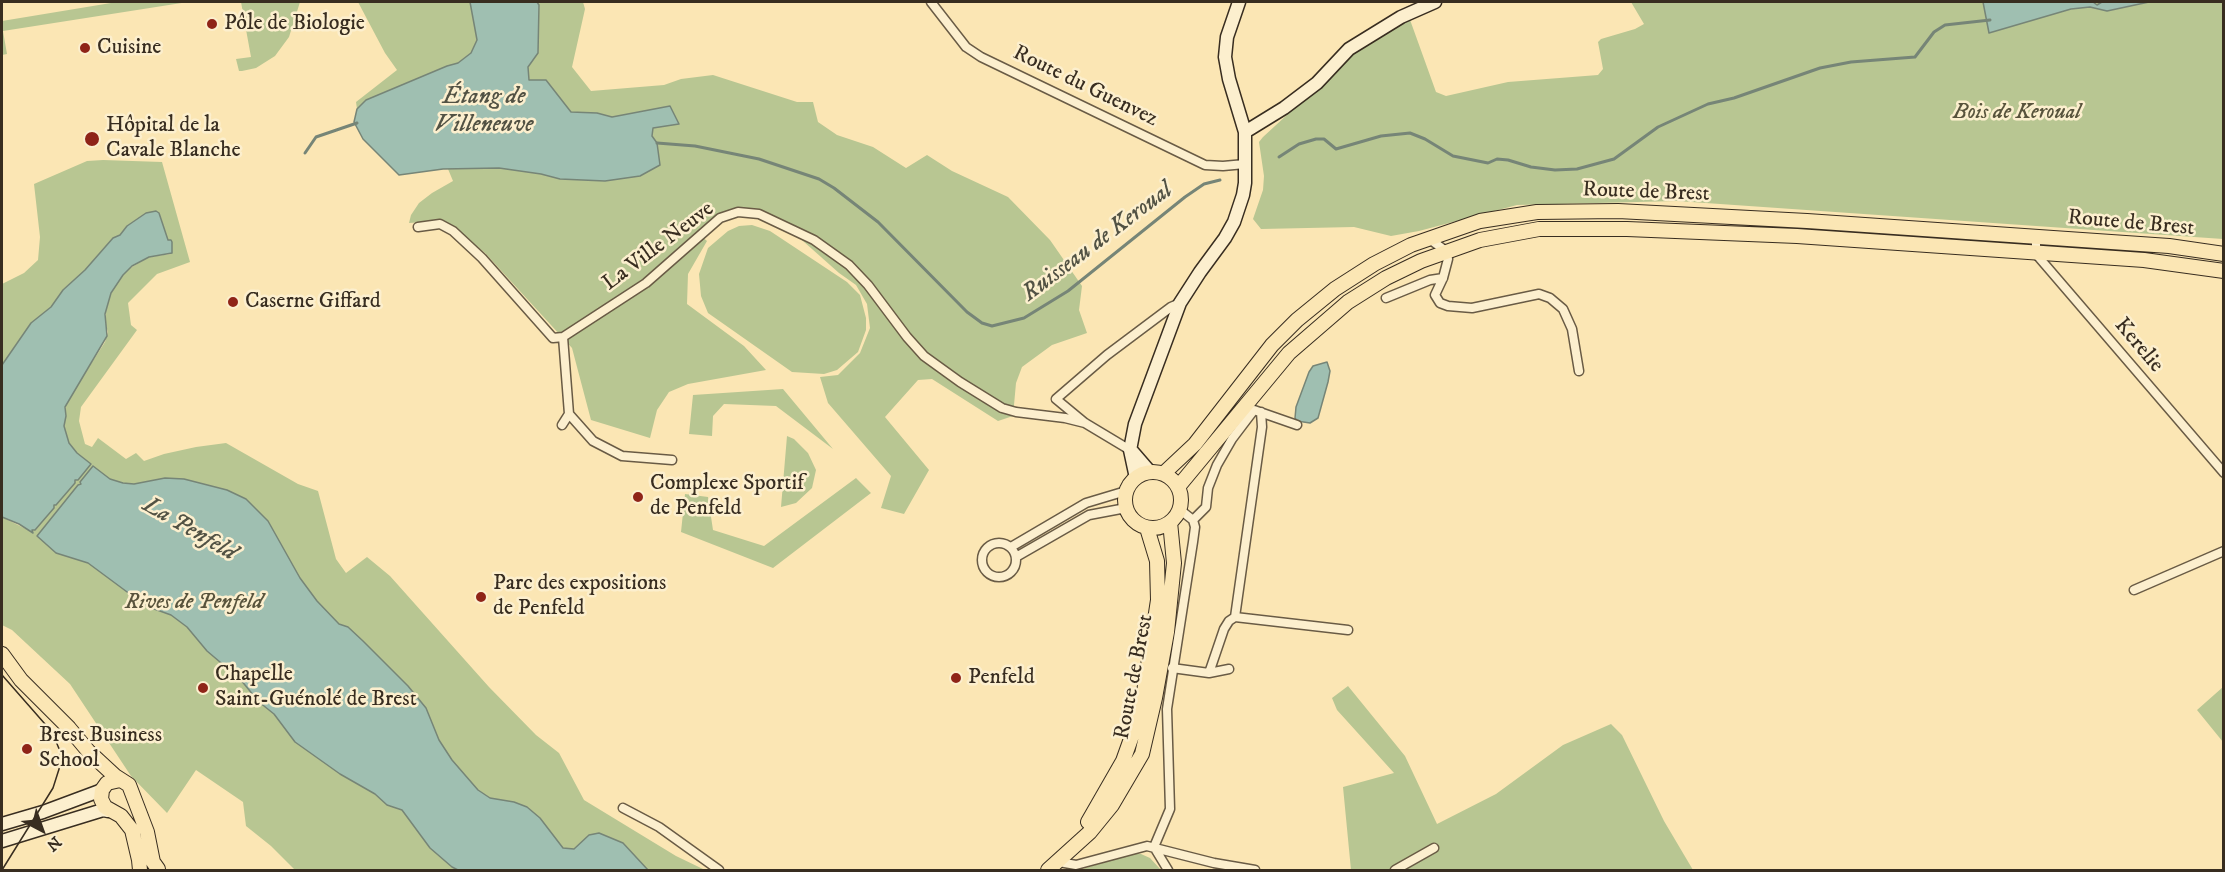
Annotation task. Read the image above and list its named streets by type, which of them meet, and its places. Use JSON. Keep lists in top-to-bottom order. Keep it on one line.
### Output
{"streets":{"main road":["Route de Brest"],"street":["Route du Guenvez","La Ville Neuve","Kerelie"]},"crossings":[["Route de Brest","Kerelie"]],"water":["Étang de Villeneuve","Ruisseau de Keroual","La Penfeld"],"parks":["Bois de Keroual","Rives de Penfeld"],"places":["Pôle de Biologie","Cuisine","Hôpital de la Cavale Blanche","Caserne Giffard","Complexe Sportif de Penfeld","Parc des expositions de Penfeld","Penfeld","Chapelle Saint-Guénolé de Brest","Brest Business School"],"north":"bottom right"}
